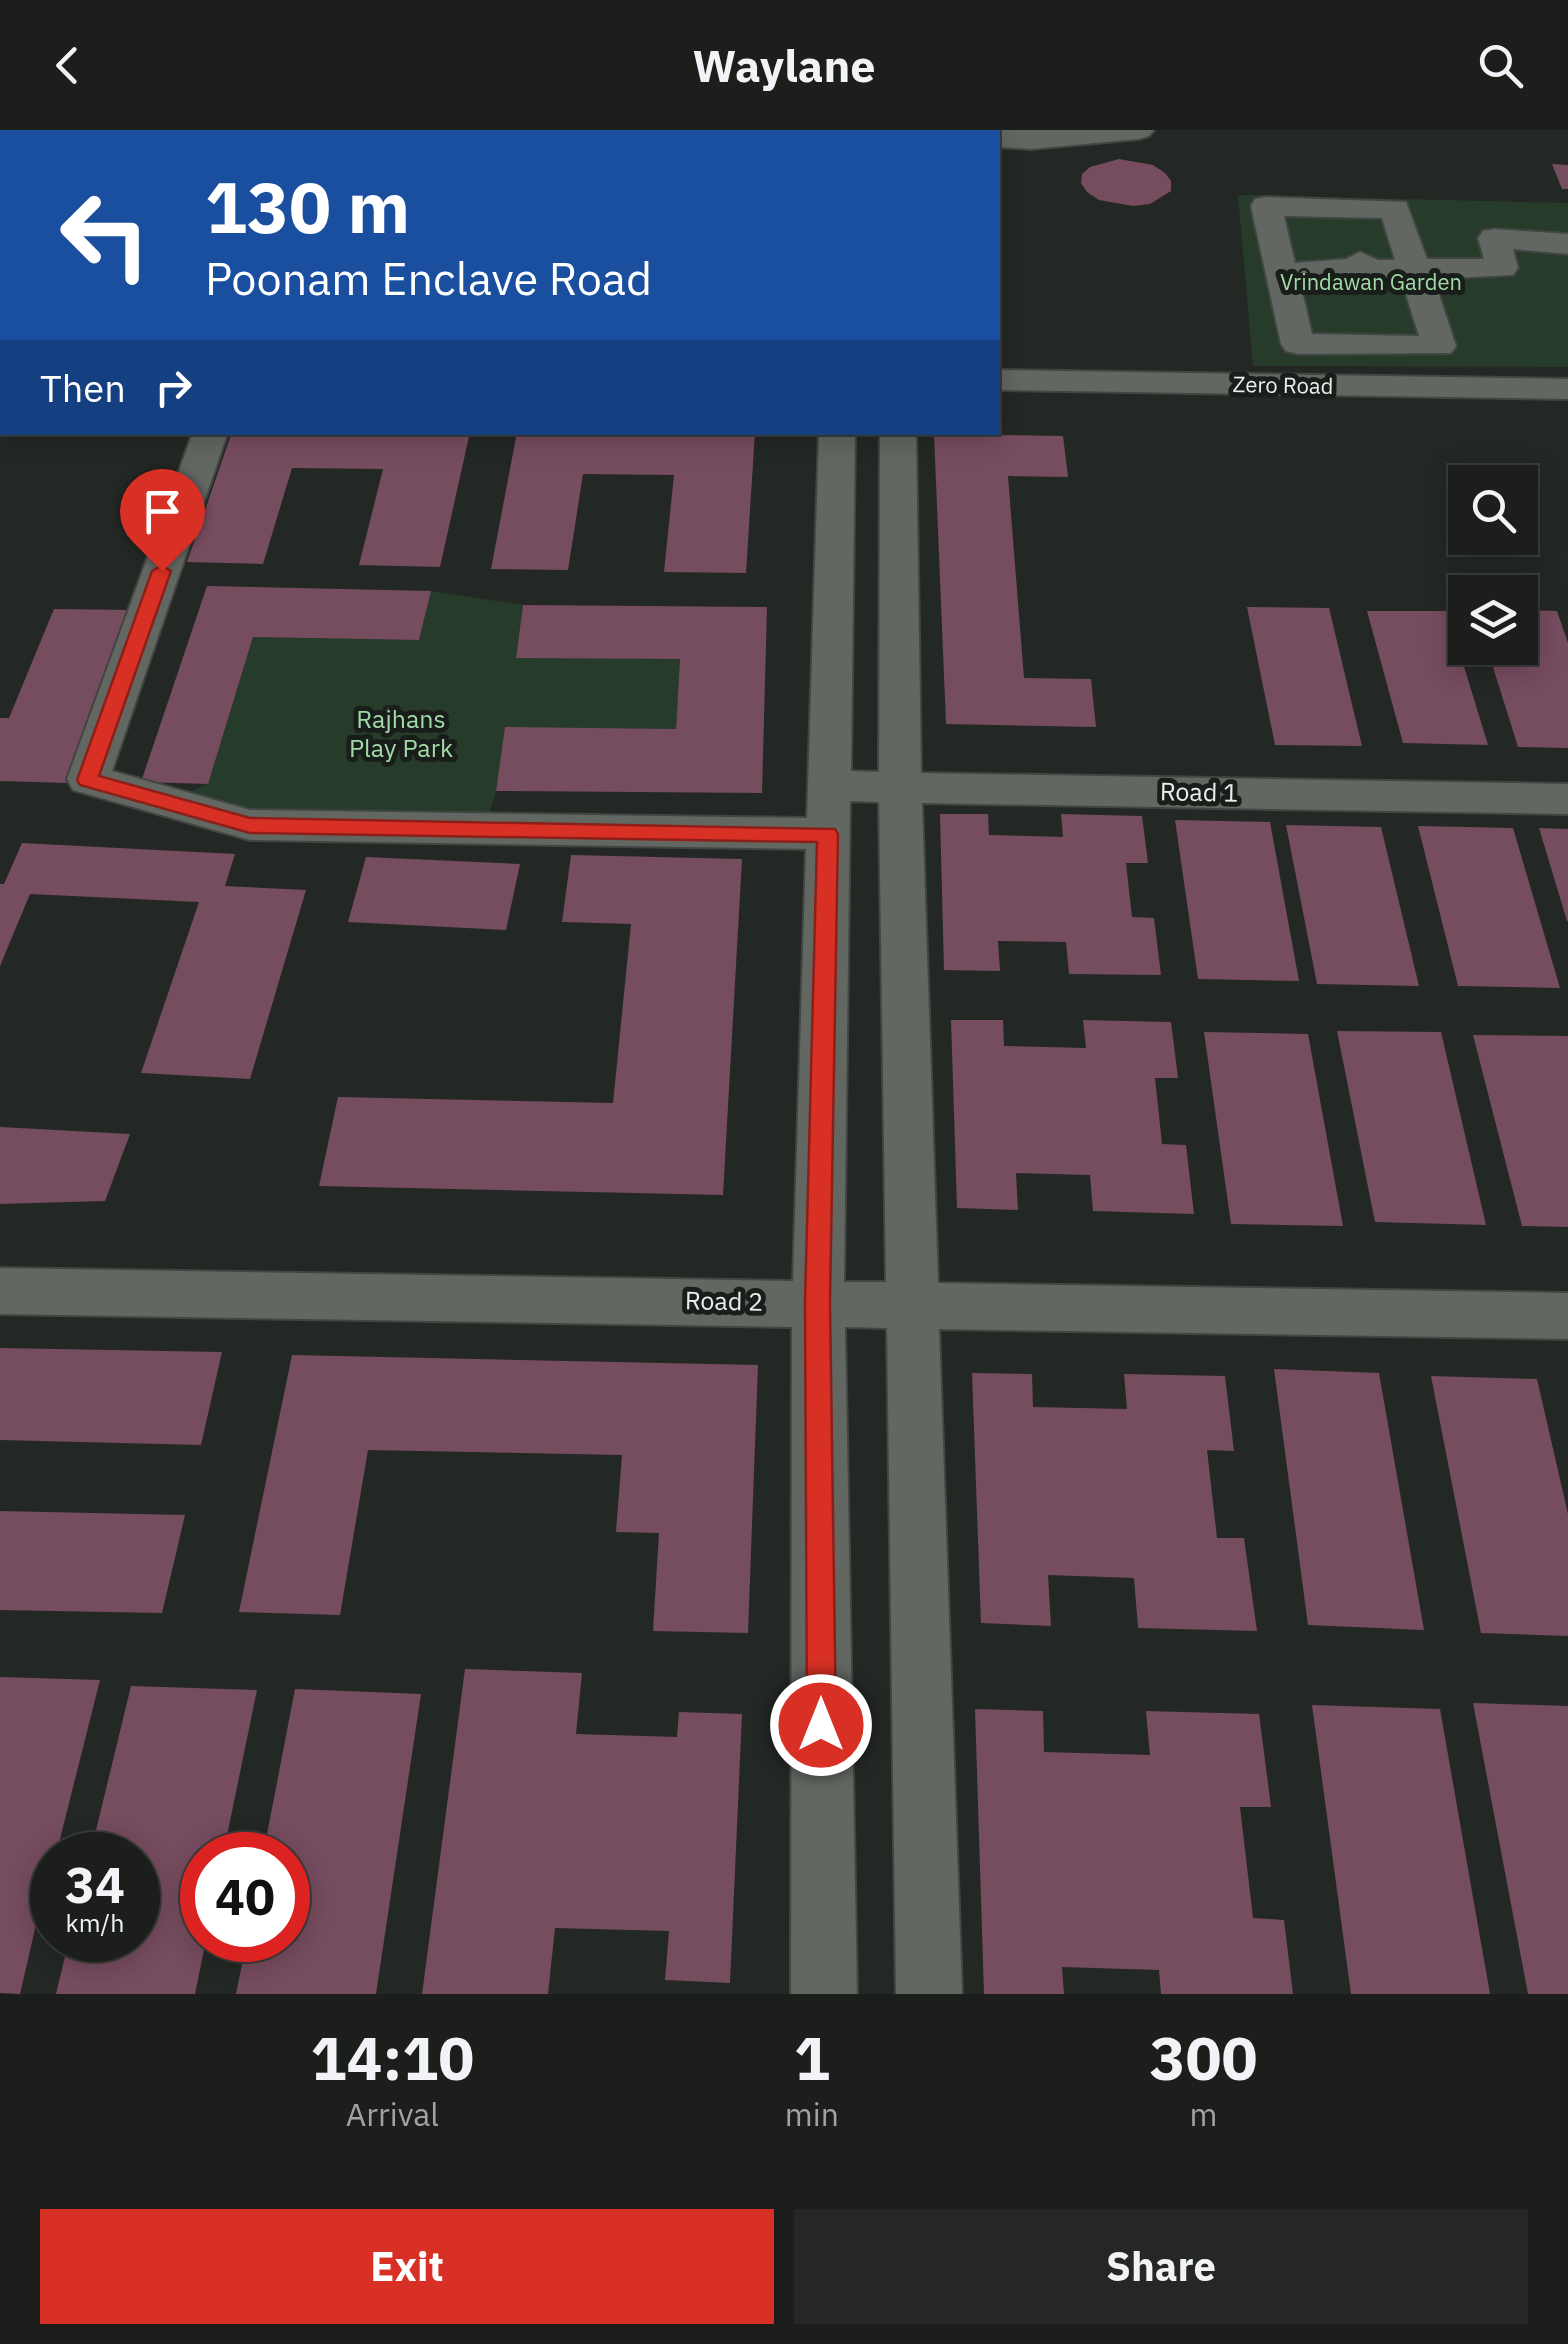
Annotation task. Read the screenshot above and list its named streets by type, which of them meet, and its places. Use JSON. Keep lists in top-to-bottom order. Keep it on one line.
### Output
{"streets":{"street":["Zero Road","Road 1","Road 2"]},"parks":["Vrindawan Garden","Rajhans Play Park"],"page":{"header":"Waylane","turn":["130 m","Poonam Enclave Road"],"then":"Then","speed":"34 km/h","limit":"40","eta":["14:10","Arrival","1","min","300","m"],"buttons":["Exit","Share"]}}
